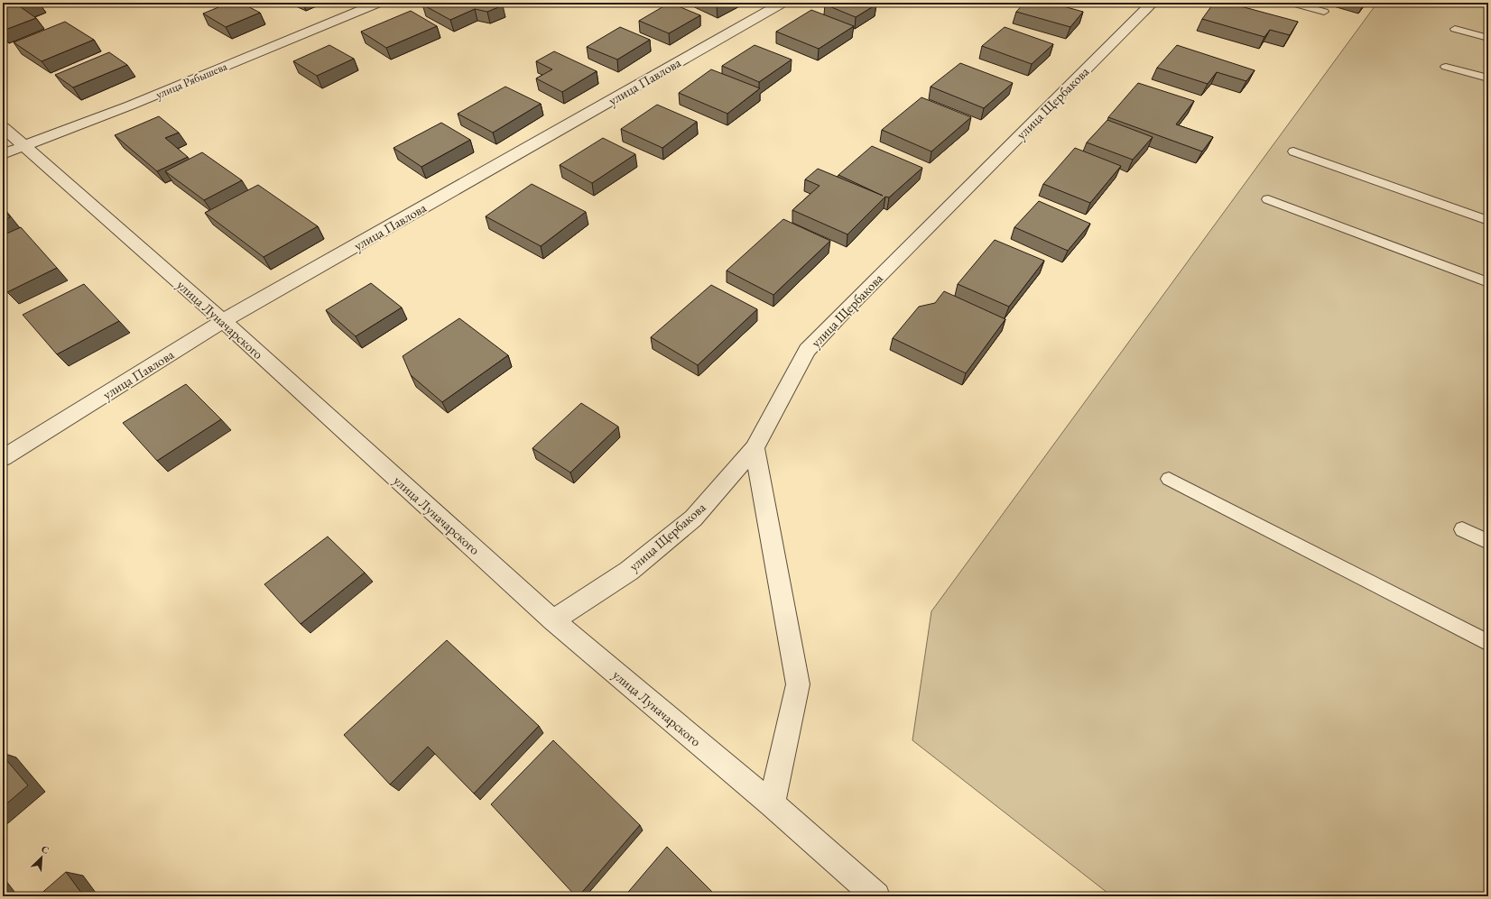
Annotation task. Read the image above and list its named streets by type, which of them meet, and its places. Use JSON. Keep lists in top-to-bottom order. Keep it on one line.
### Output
{"streets":{"street":["улица Рябышева","улица Павлова","улица Щербакова","улица Луначарского"]},"crossings":[["улица Рябышева","улица Луначарского"],["улица Павлова","улица Луначарского"],["улица Щербакова","улица Луначарского"]],"north":"top right"}
